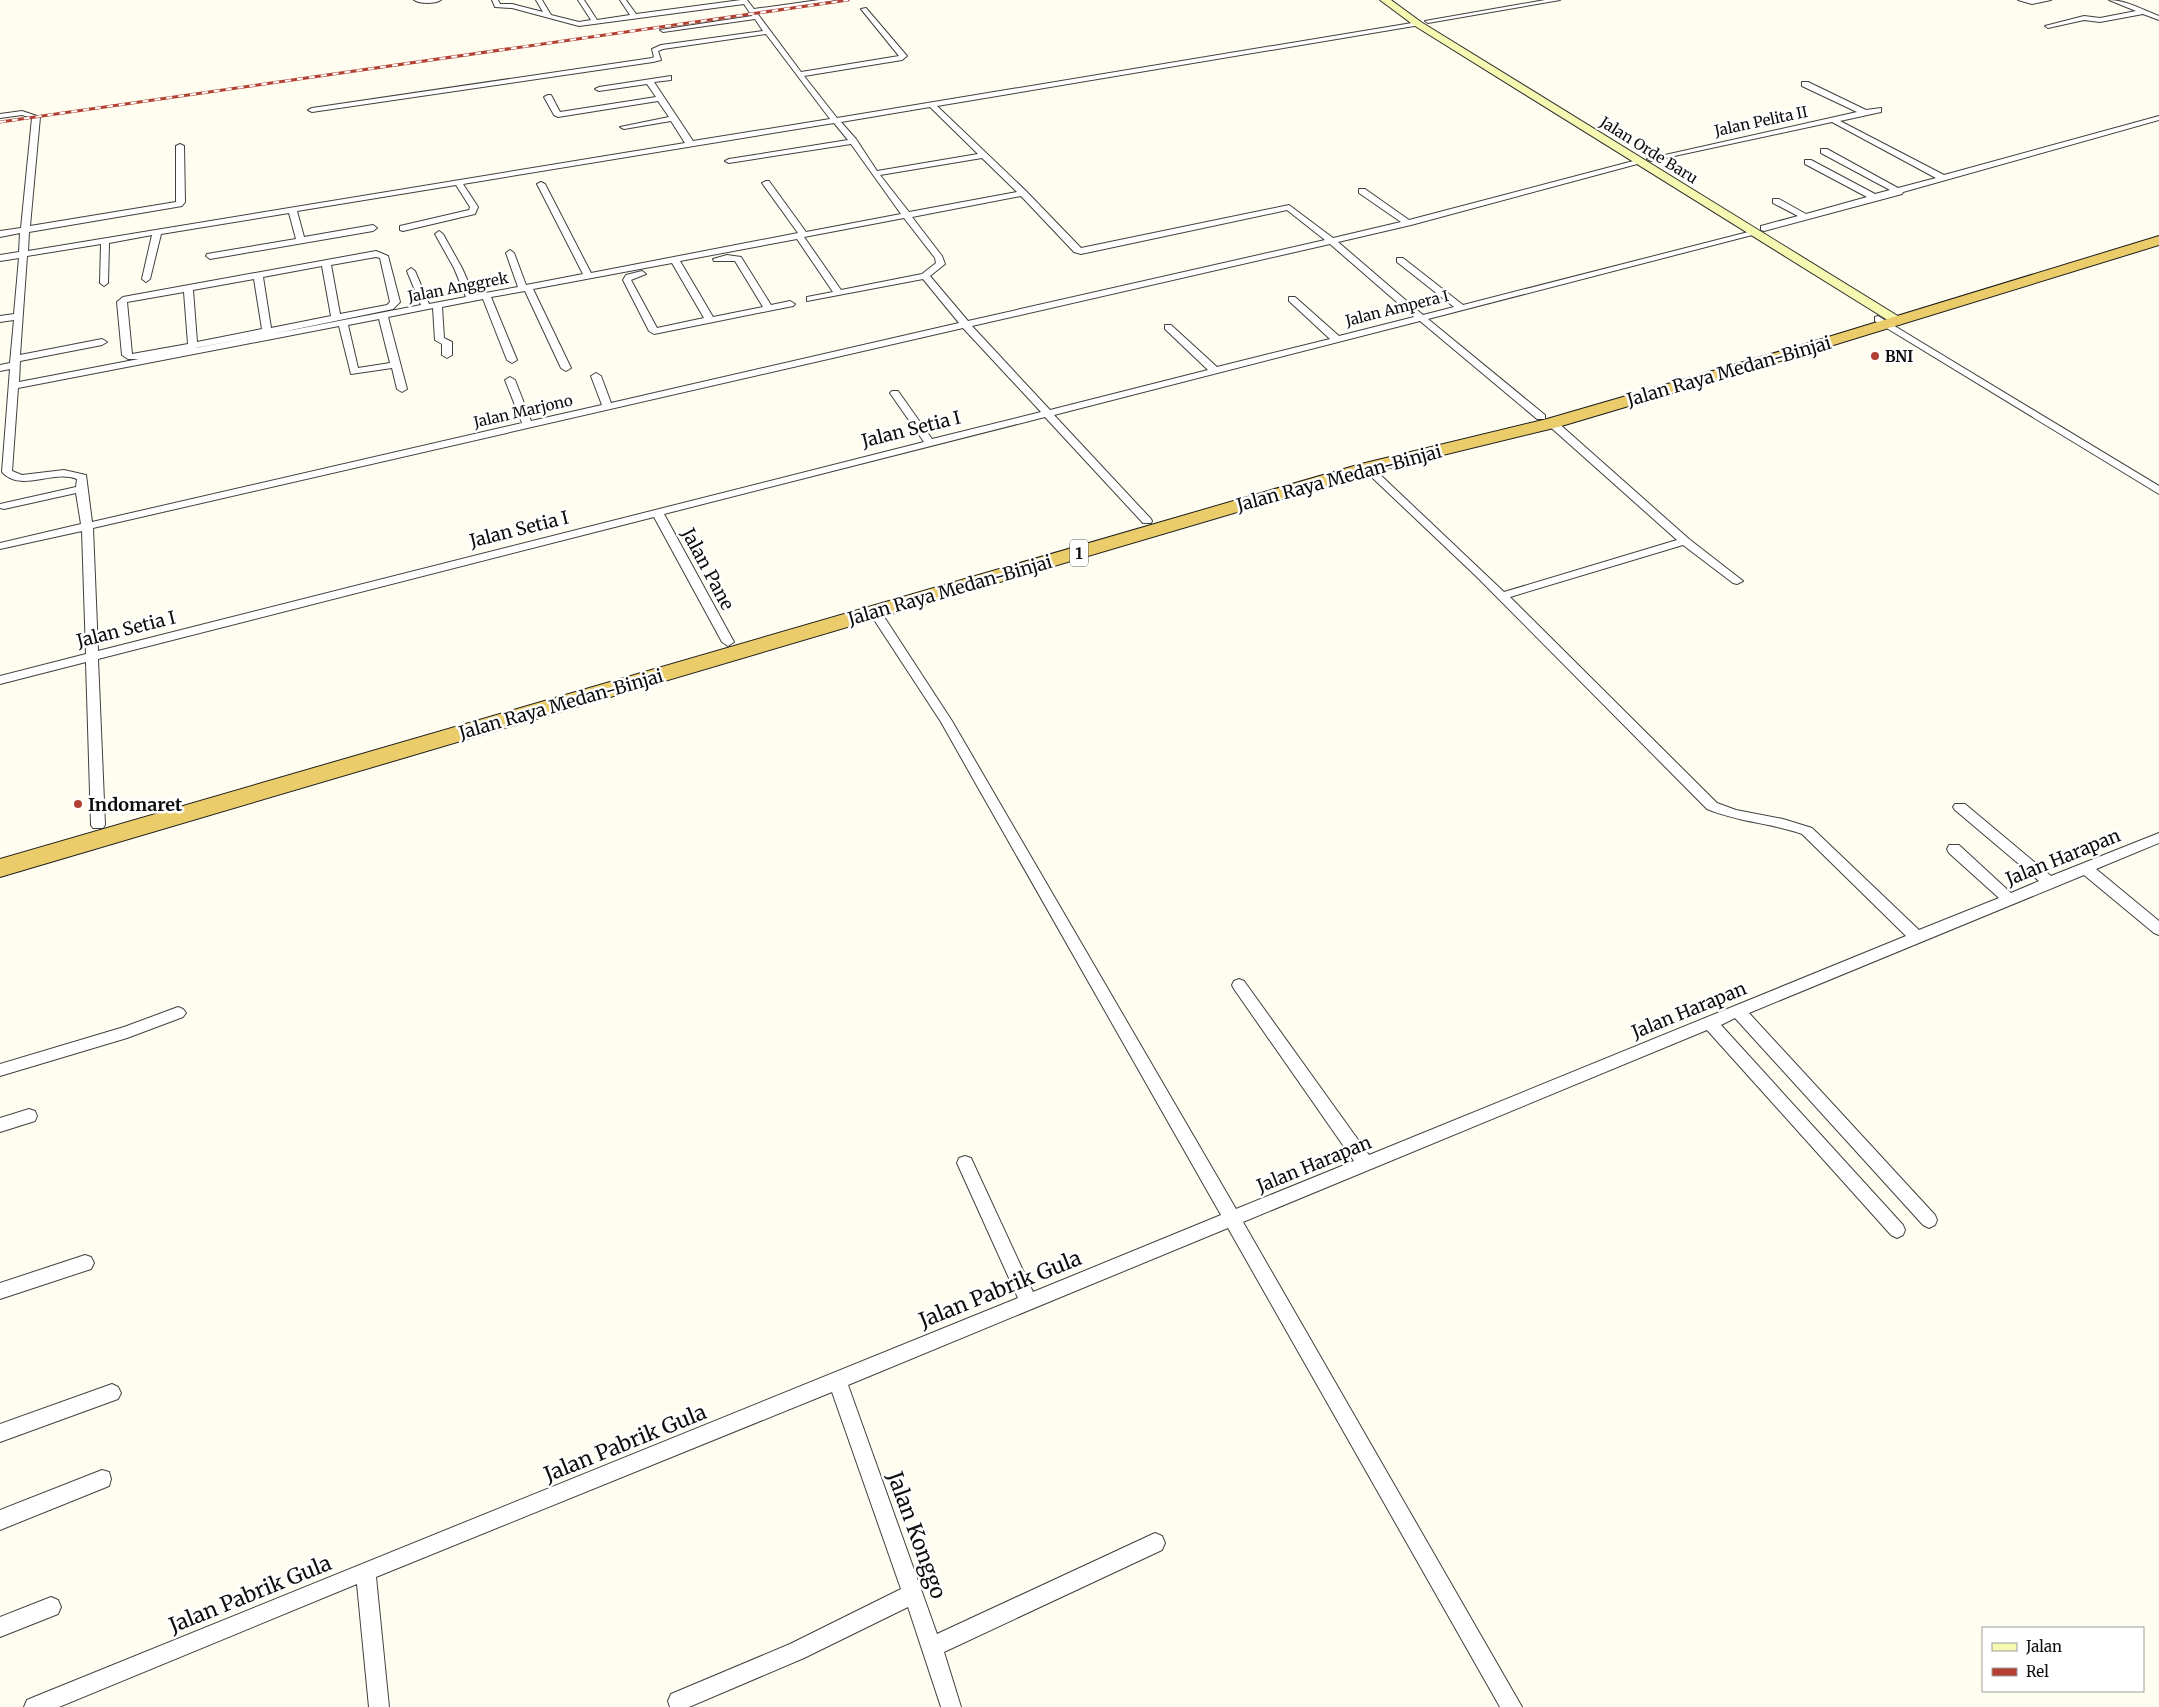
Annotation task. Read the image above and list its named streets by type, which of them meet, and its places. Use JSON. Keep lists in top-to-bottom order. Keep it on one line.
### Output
{"streets":{"highway":["Jalan Raya Medan-Binjai","1"],"main road":["Jalan Orde Baru"],"street":["Jalan Pelita II","Jalan Anggrek","Jalan Ampera I","Jalan Marjono","Jalan Setia I","Jalan Pane","Jalan Harapan","Jalan Pabrik Gula","Jalan Konggo"]},"crossings":[["Jalan Pelita II","Jalan Orde Baru"],["Jalan Orde Baru","Jalan Ampera I"],["Jalan Orde Baru","Jalan Raya Medan-Binjai"],["Jalan Orde Baru","Jalan Marjono"],["Jalan Ampera I","Jalan Setia I"],["Jalan Raya Medan-Binjai","Jalan Pane"],["Jalan Setia I","Jalan Pane"],["Jalan Harapan","Jalan Pabrik Gula"],["Jalan Pabrik Gula","Jalan Konggo"]],"places":["BNI","Indomaret"],"legend":["Jalan","Rel"]}
